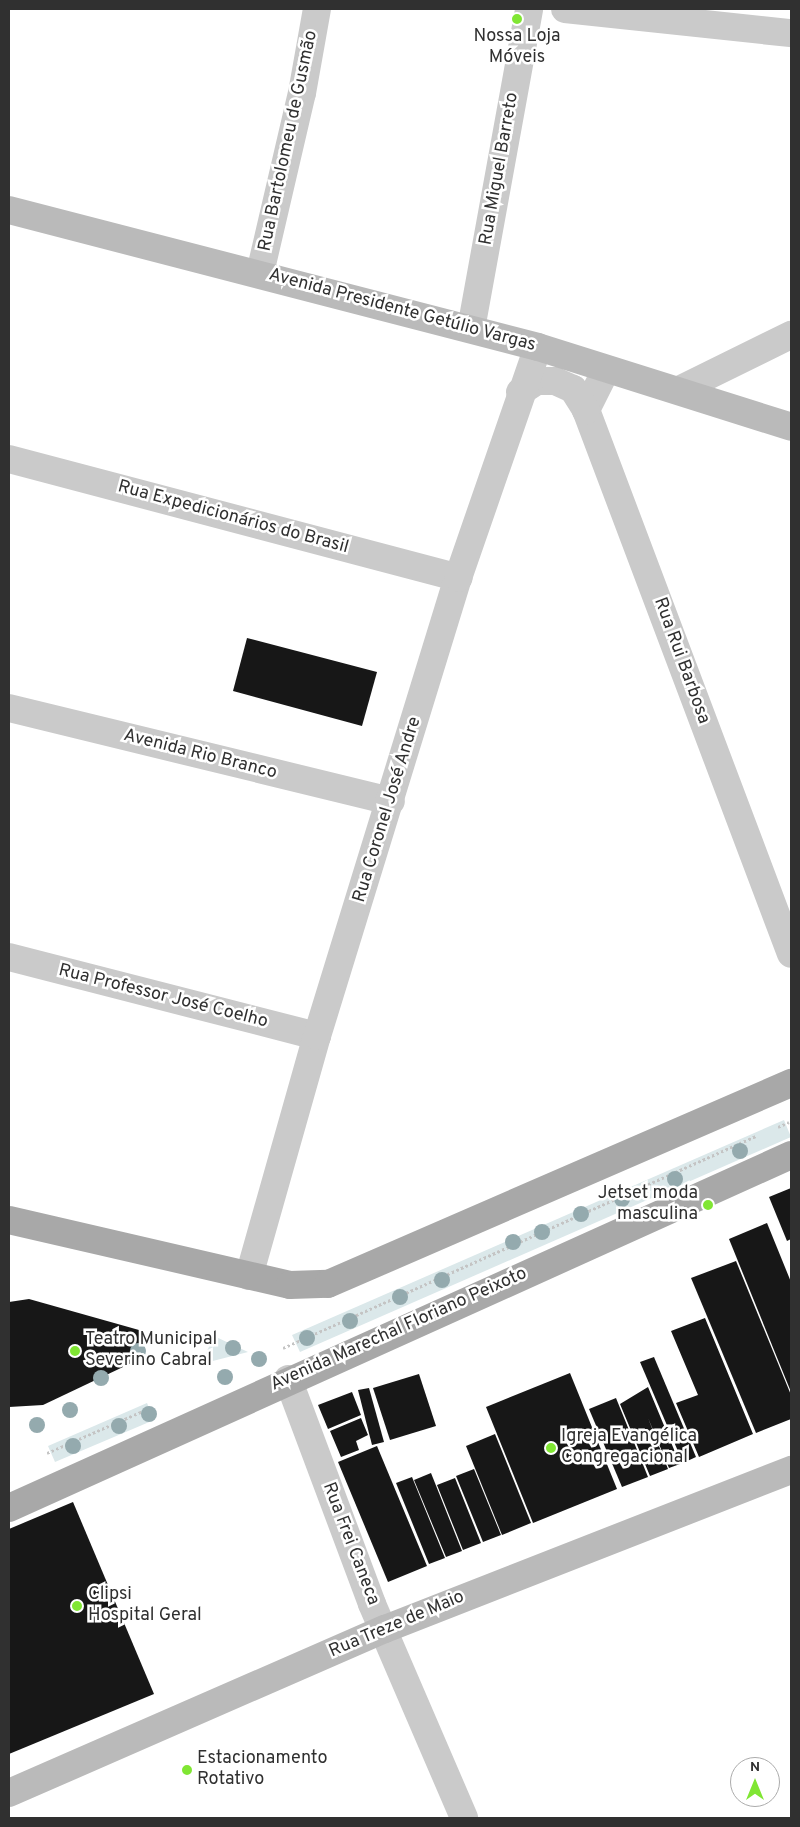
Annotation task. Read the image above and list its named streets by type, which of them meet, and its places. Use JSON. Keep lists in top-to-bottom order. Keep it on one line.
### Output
{"streets":{"main road":["Avenida Presidente Getúlio Vargas","Avenida Marechal Floriano Peixoto","Rua Treze de Maio"],"street":["Rua Bartolomeu de Gusmão","Rua Miguel Barreto","Rua Expedicionários do Brasil","Rua Rui Barbosa","Avenida Rio Branco","Rua Coronel José Andre","Rua Professor José Coelho","Rua Frei Caneca"]},"crossings":[["Rua Bartolomeu de Gusmão","Avenida Presidente Getúlio Vargas"],["Rua Miguel Barreto","Avenida Presidente Getúlio Vargas"],["Avenida Presidente Getúlio Vargas","Rua Coronel José Andre"],["Rua Expedicionários do Brasil","Rua Coronel José Andre"],["Rua Rui Barbosa","Rua Coronel José Andre"],["Avenida Rio Branco","Rua Coronel José Andre"],["Rua Coronel José Andre","Rua Professor José Coelho"],["Avenida Marechal Floriano Peixoto","Rua Frei Caneca"],["Rua Frei Caneca","Rua Treze de Maio"]],"places":["Nossa Loja Móveis","Jetset moda masculina","Teatro Municipal Severino Cabral","Igreja Evangélica Congregacional","Clipsi Hospital Geral","Estacionamento Rotativo"],"north":"top"}
